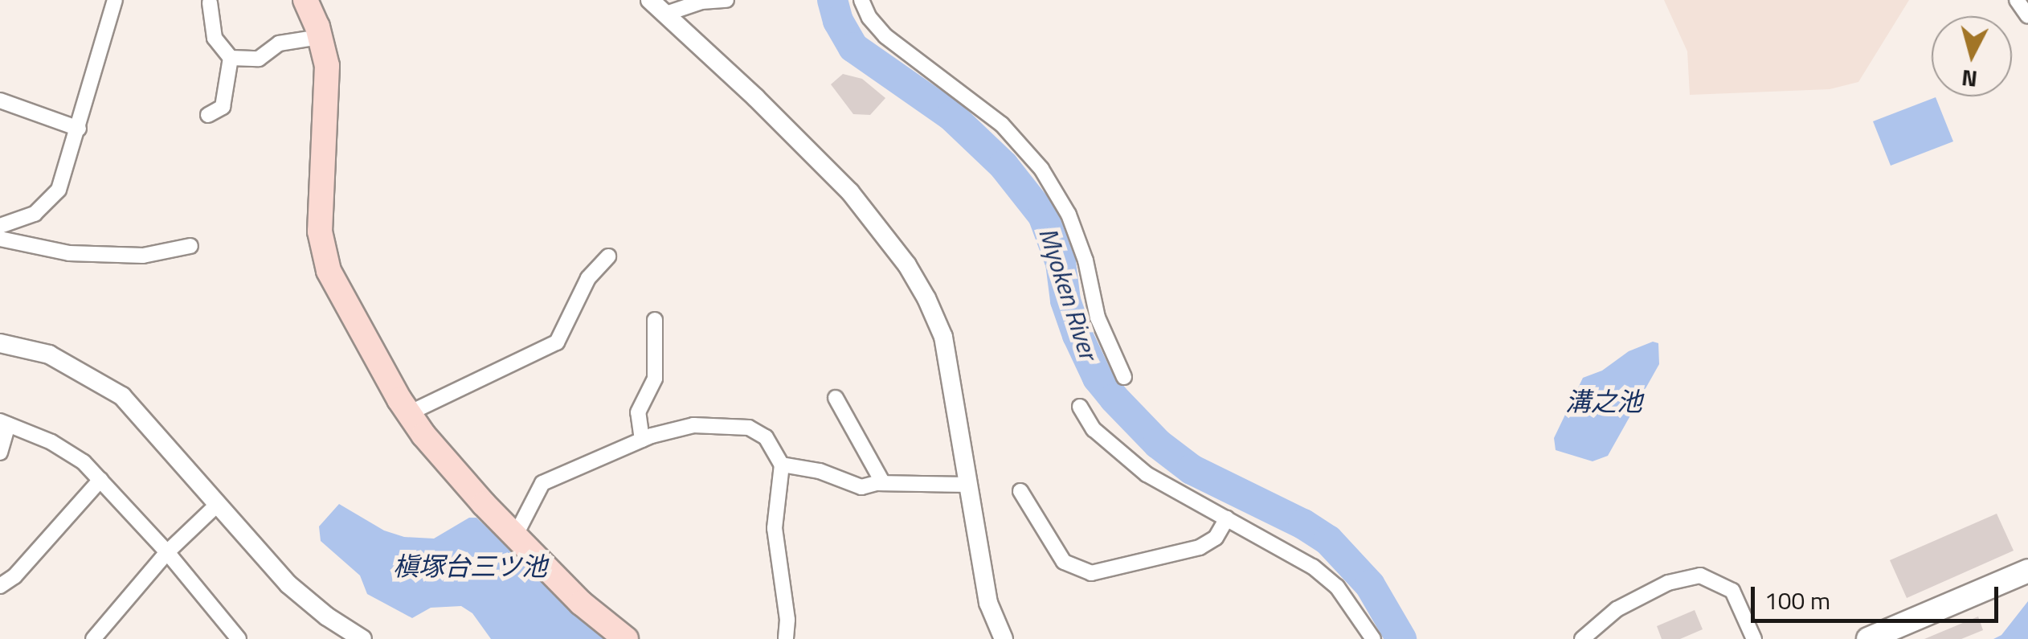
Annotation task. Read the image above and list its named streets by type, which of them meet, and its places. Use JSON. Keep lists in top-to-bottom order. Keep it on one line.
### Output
{"water":["Myoken River","溝之池","槇塚台三ツ池"],"scale_bar":"100 m","north":"bottom"}
